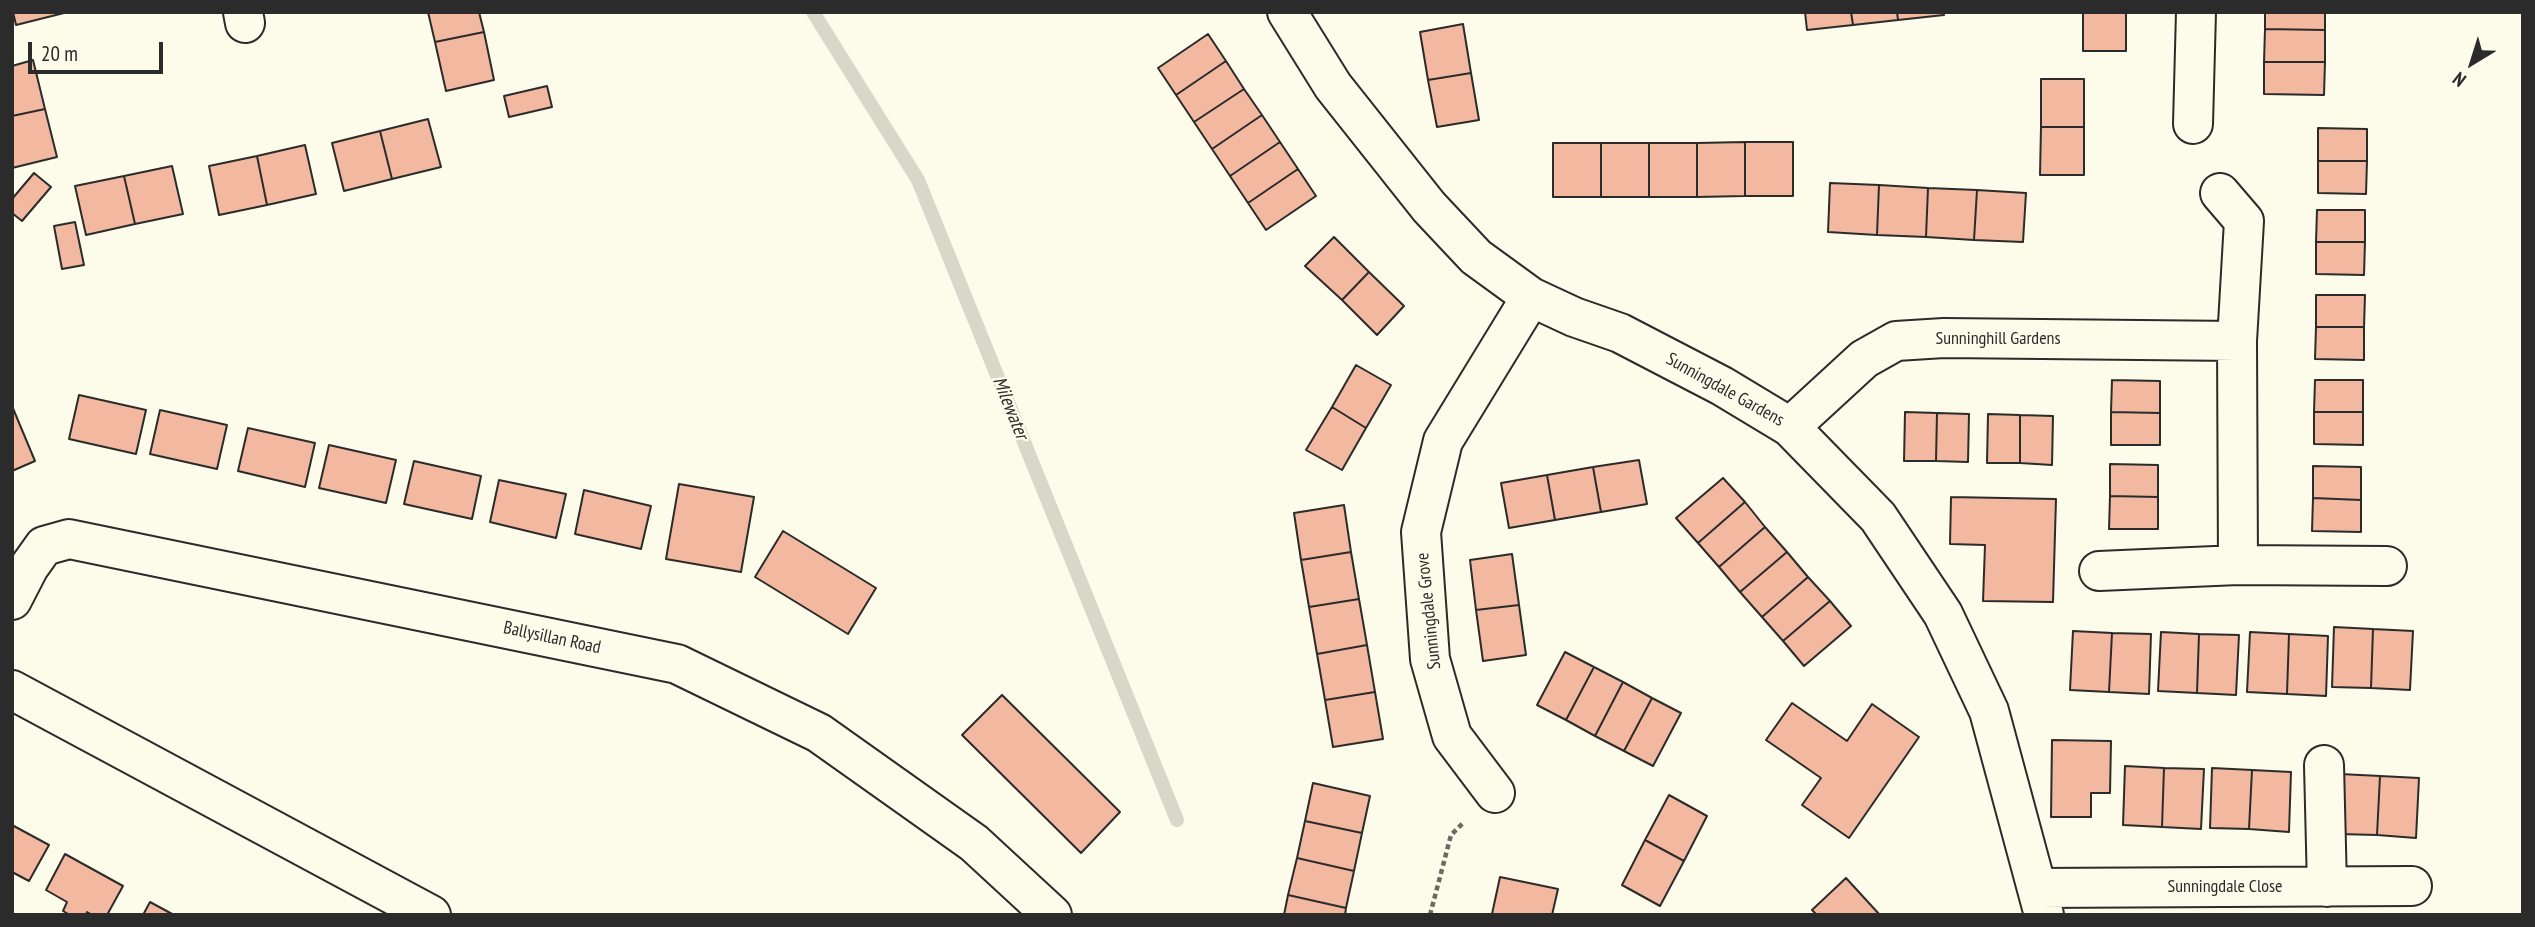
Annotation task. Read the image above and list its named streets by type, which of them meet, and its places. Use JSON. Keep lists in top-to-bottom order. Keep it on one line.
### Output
{"streets":{"main road":["Sunninghill Gardens","Sunningdale Gardens","Sunningdale Grove","Ballysillan Road","Sunningdale Close"]},"crossings":[["Sunninghill Gardens","Sunningdale Gardens"],["Sunningdale Gardens","Sunningdale Grove"],["Sunningdale Gardens","Sunningdale Close"]],"water":["Milewater"],"scale_bar":"20 m","north":"bottom left"}
